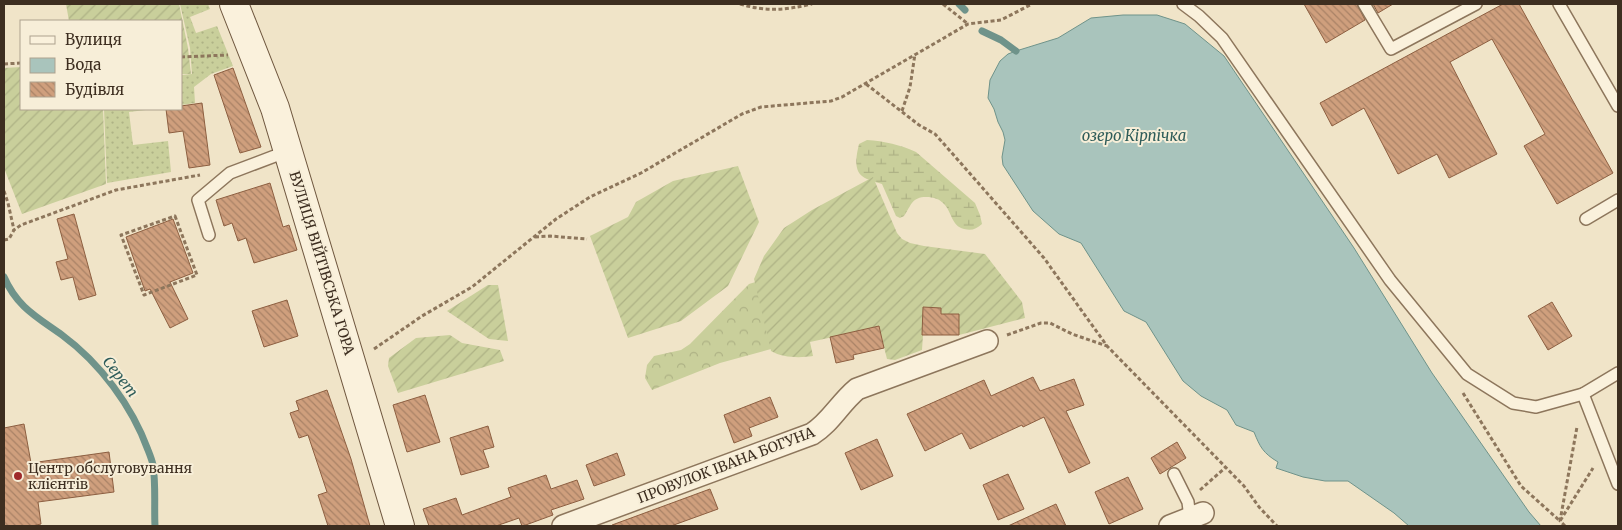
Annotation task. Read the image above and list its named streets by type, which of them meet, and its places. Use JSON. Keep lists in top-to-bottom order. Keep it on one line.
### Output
{"streets":{"street":["ВУЛИЦЯ ВІЙТІВСЬКА ГОРА","ПРОВУЛОК ІВАНА БОГУНА"]},"water":["озеро Кірпічка","Серет"],"places":["Центр обслуговування клієнтів"],"legend":["Вулиця","Вода","Будівля"]}
